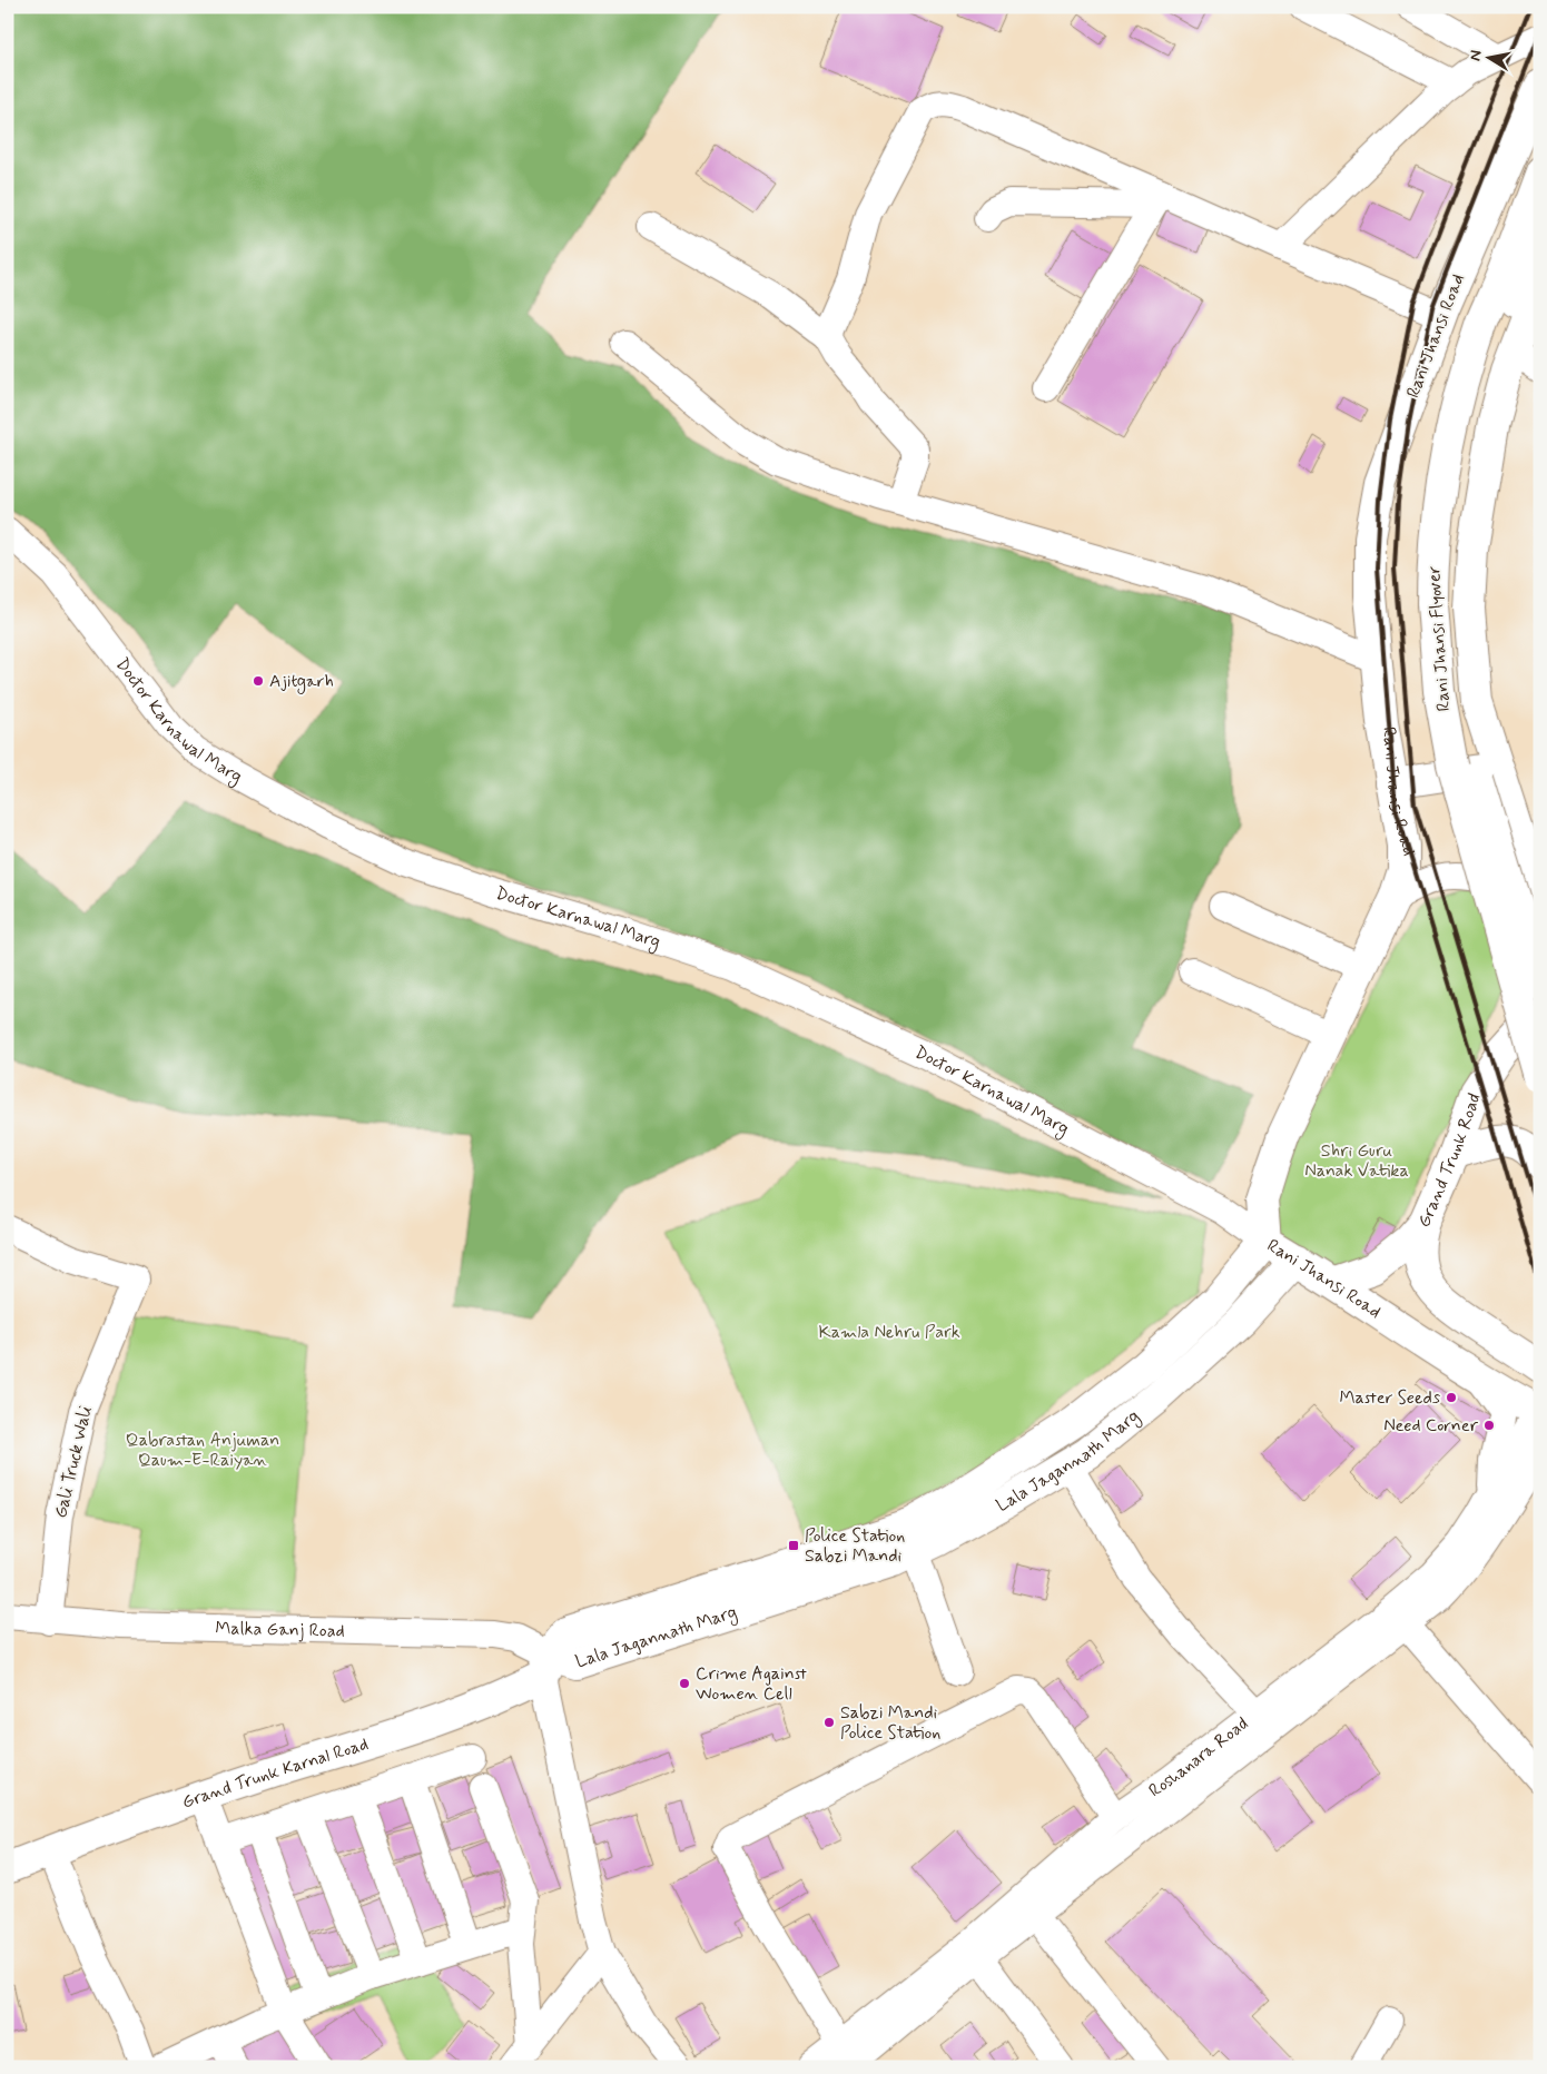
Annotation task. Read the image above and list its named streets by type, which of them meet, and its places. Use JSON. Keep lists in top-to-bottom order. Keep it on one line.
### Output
{"streets":{"main road":["Rani Jhansi Road","Rani Jhansi Flyover","Grand Trunk Road","Lala Jagannath Marg","Grand Trunk Karnal Road"],"street":["Doctor Karnawal Marg","Gali Truck Wali","Malka Ganj Road","Roshanara Road"]},"crossings":[["Rani Jhansi Road","Doctor Karnawal Marg"],["Rani Jhansi Road","Grand Trunk Road"],["Rani Jhansi Road","Lala Jagannath Marg"],["Rani Jhansi Road","Roshanara Road"],["Doctor Karnawal Marg","Lala Jagannath Marg"],["Lala Jagannath Marg","Malka Ganj Road"],["Lala Jagannath Marg","Grand Trunk Karnal Road"],["Gali Truck Wali","Malka Ganj Road"],["Malka Ganj Road","Grand Trunk Karnal Road"]],"parks":["Shri Guru Nanak Vatika","Kamla Nehru Park","Qabrastan Anjuman Qaum-E-Raiyan"],"places":{"other":["Ajitgarh","Master Seeds","Need Corner","Crime Against Women Cell","Sabzi Mandi Police Station"],"transit":["Police Station Sabzi Mandi"]},"north":"left"}
